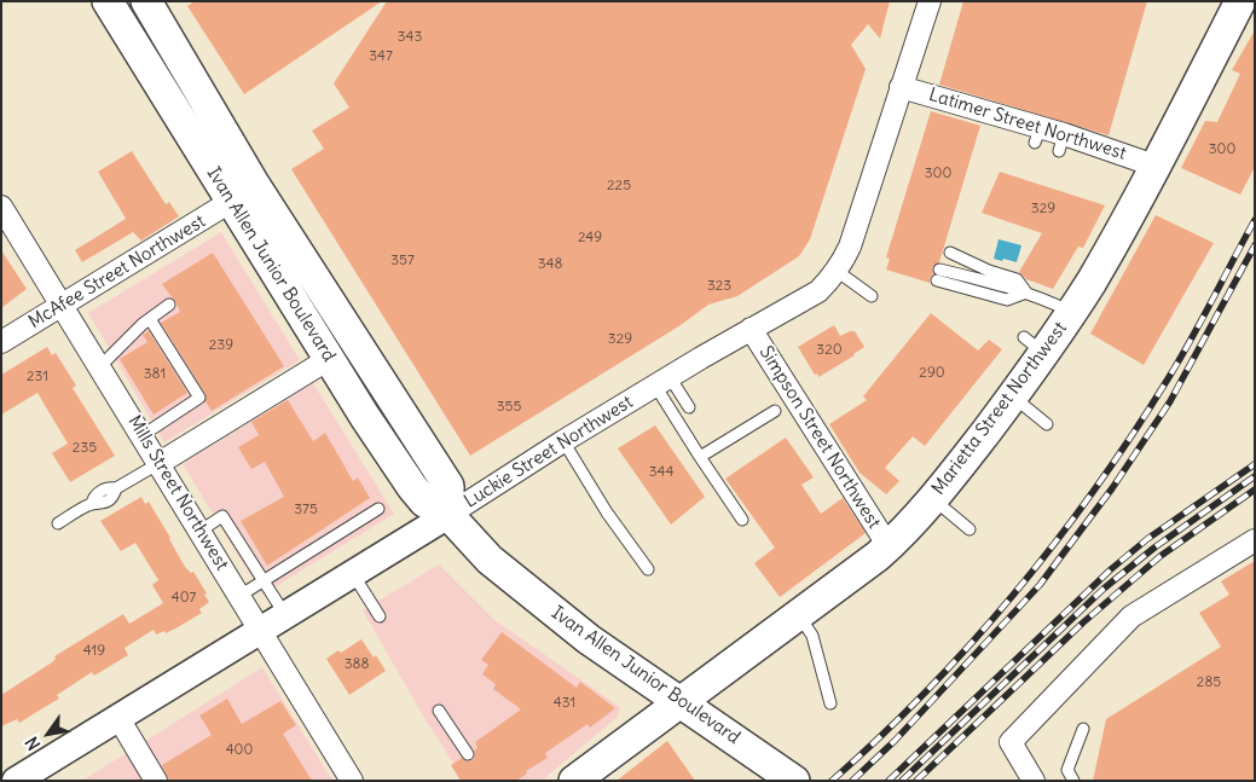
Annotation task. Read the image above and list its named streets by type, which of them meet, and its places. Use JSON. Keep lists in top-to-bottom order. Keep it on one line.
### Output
{"streets":{"main road":["Ivan Allen Junior Boulevard","Marietta Street Northwest"],"street":["Latimer Street Northwest","McAfee Street Northwest","Simpson Street Northwest","Luckie Street Northwest","Mills Street Northwest"]},"crossings":[["Latimer Street Northwest","Marietta Street Northwest"],["Latimer Street Northwest","Luckie Street Northwest"],["Ivan Allen Junior Boulevard","McAfee Street Northwest"],["Ivan Allen Junior Boulevard","Marietta Street Northwest"],["Ivan Allen Junior Boulevard","Luckie Street Northwest"],["McAfee Street Northwest","Mills Street Northwest"],["Marietta Street Northwest","Simpson Street Northwest"],["Simpson Street Northwest","Luckie Street Northwest"],["Luckie Street Northwest","Mills Street Northwest"]],"house_numbers":["343","347","300","300","225","329","249","357","348","323","329","239","320","290","381","231","355","235","344","375","407","419","388","285","431","400"],"north":"bottom left"}
